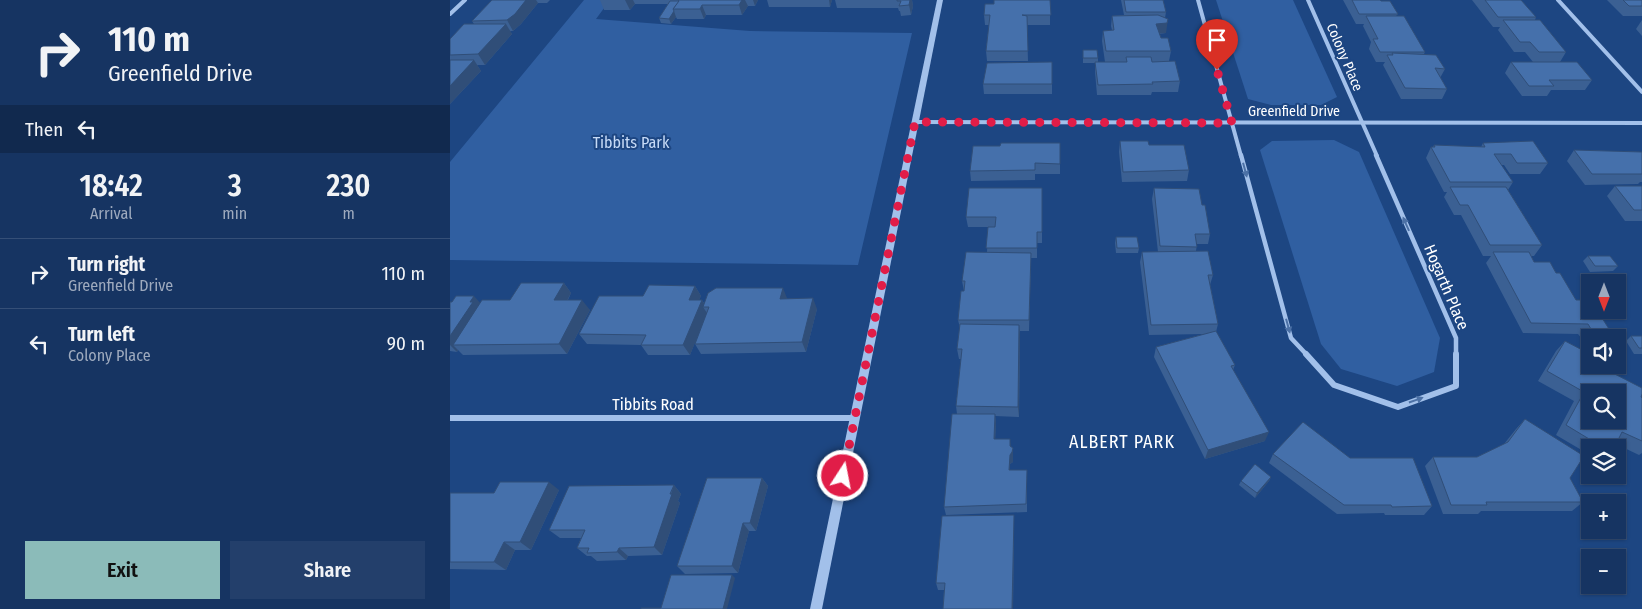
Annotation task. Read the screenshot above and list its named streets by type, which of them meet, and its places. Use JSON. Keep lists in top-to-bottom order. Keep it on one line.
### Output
{"streets":{"street":["Colony Place","Greenfield Drive","Hogarth Place","Tibbits Road"]},"crossings":[["Colony Place","Greenfield Drive"],["Colony Place","Hogarth Place"],["Greenfield Drive","Hogarth Place"]],"districts":["ALBERT PARK"],"parks":["Tibbits Park"],"north":"bottom","page":{"turn":["110 m","Greenfield Drive"],"then":"Then","eta":["18:42","Arrival","3","min","230","m"],"list":[{"name":"Turn right","note":"Greenfield Drive","value":"110 m"},{"name":"Turn left","note":"Colony Place","value":"90 m"}],"map_buttons":["+","−"],"buttons":["Exit","Share"]}}
